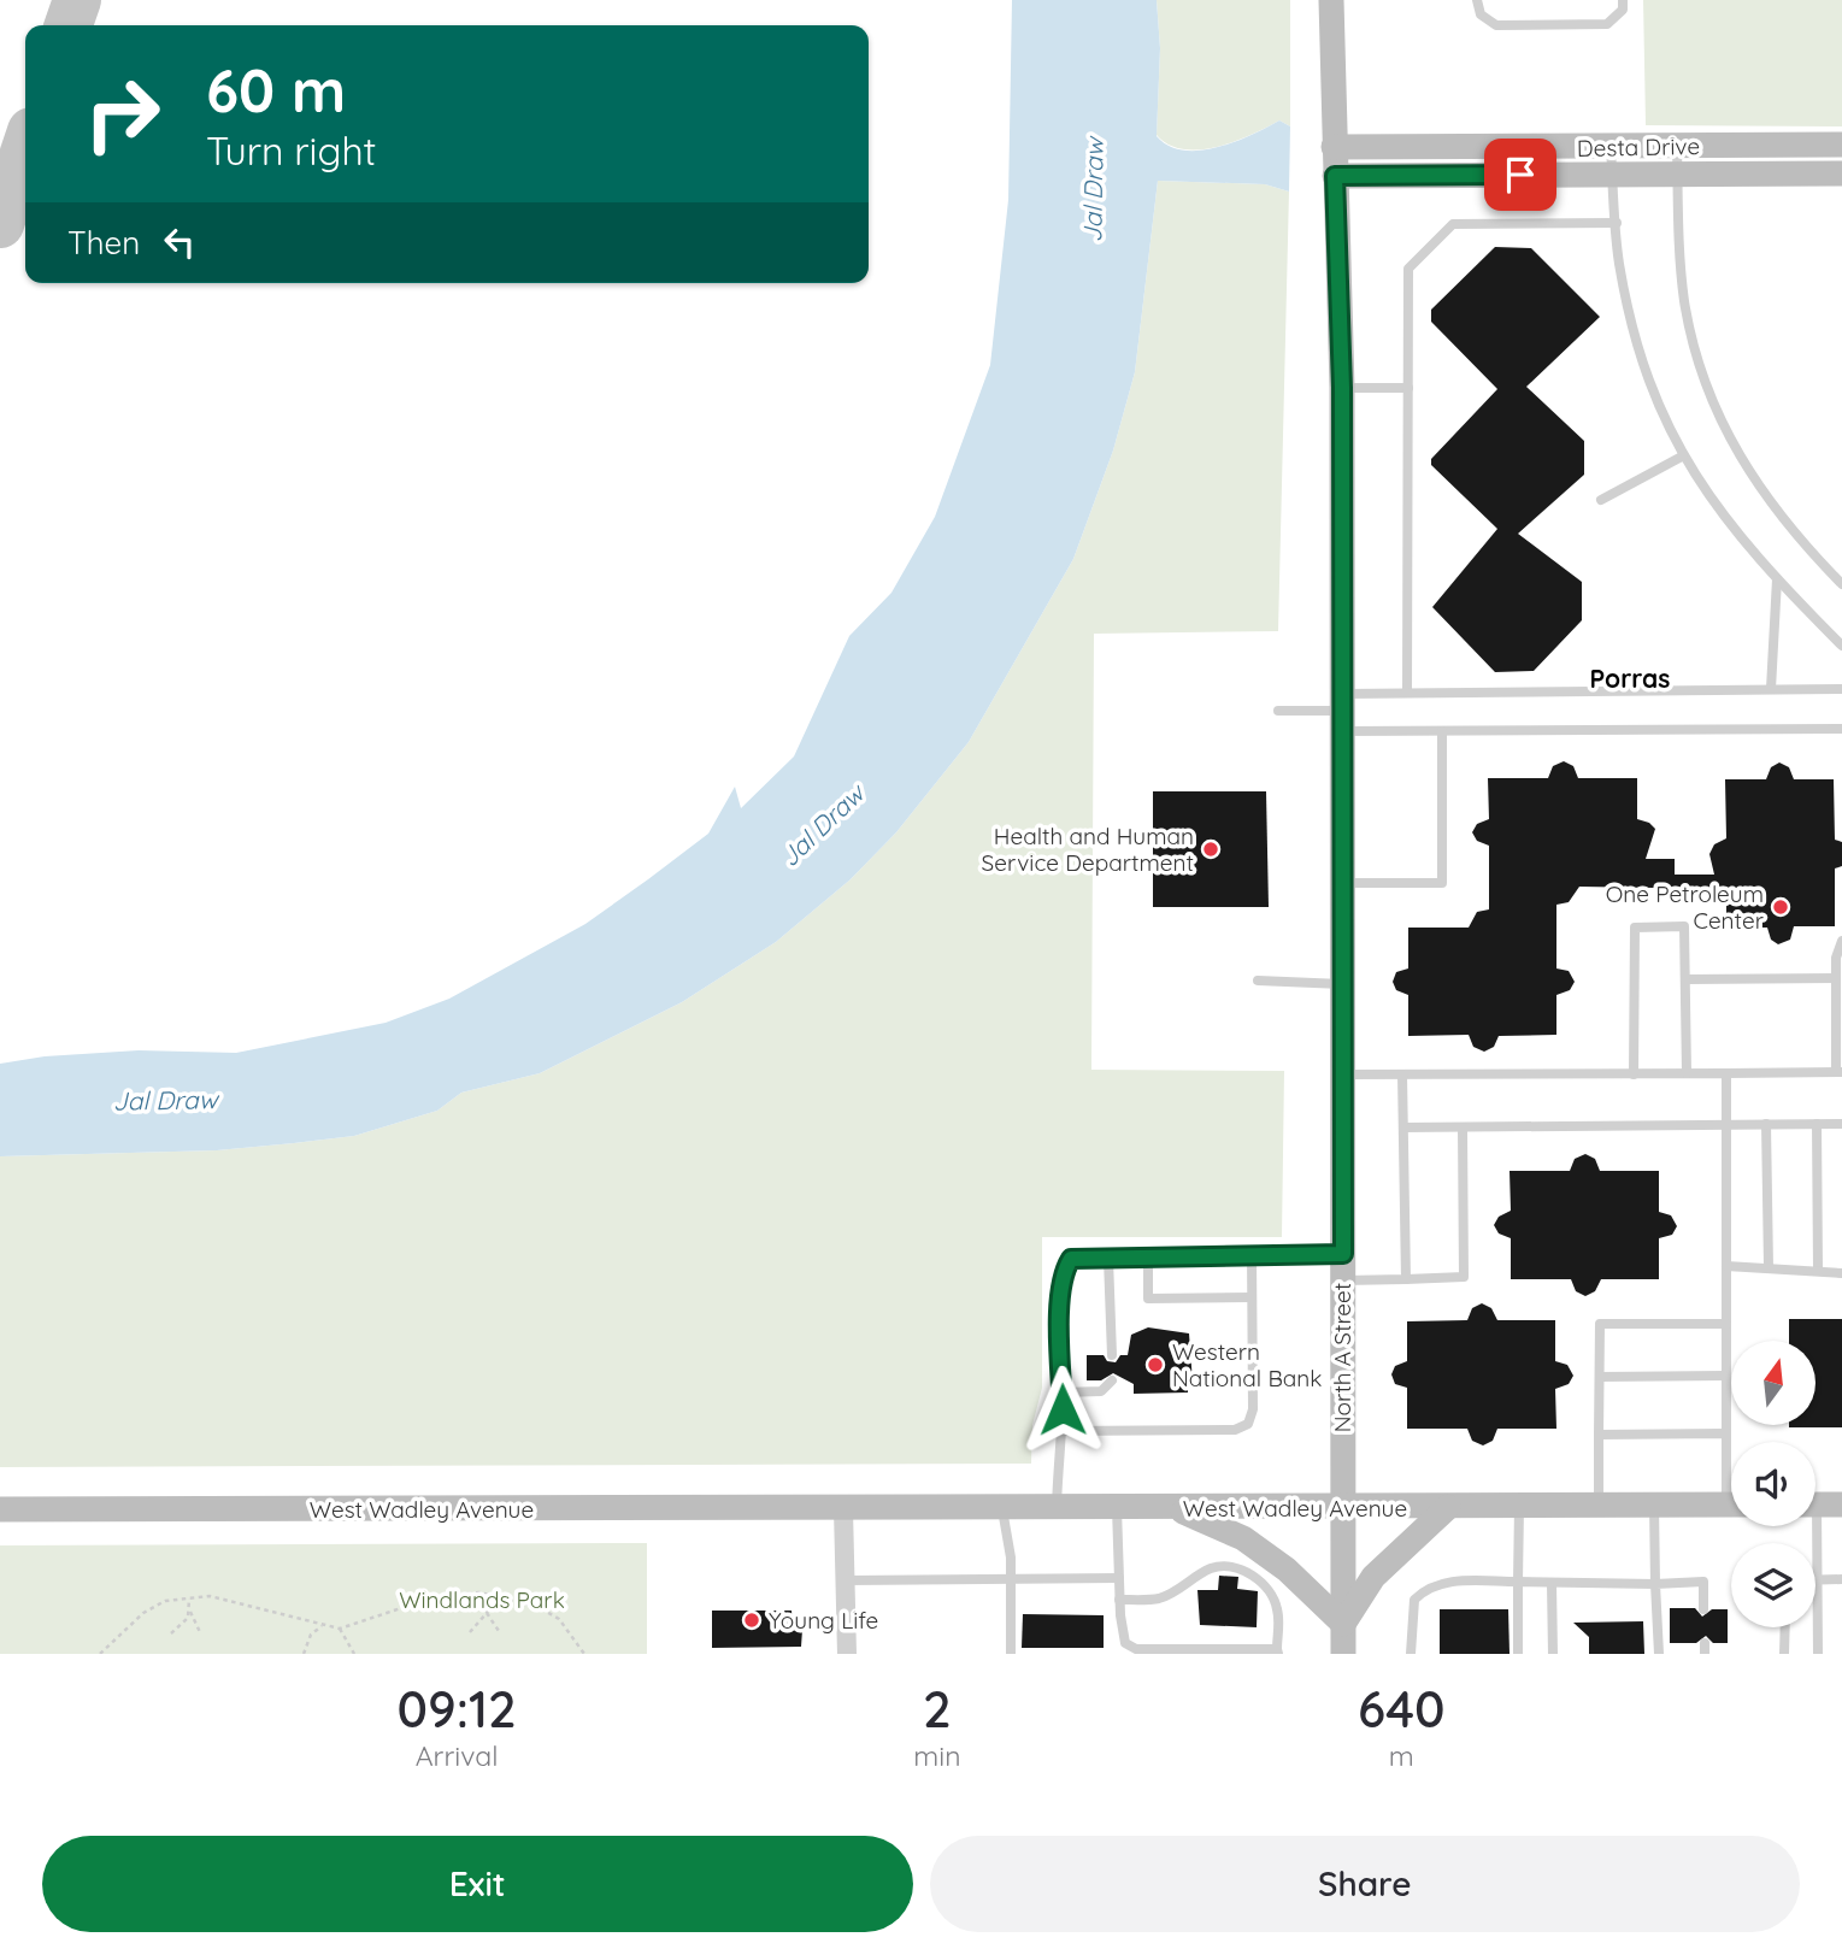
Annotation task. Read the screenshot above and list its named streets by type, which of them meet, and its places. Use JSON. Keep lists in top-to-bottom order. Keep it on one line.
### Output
{"streets":{"main road":["Desta Drive","North A Street","West Wadley Avenue"]},"crossings":[["Desta Drive","North A Street"],["North A Street","West Wadley Avenue"]],"districts":["Porras"],"water":["Jal Draw"],"parks":["Windlands Park"],"places":["Health and Human Service Department","One Petroleum Center","Western National Bank","Young Life"],"north":"top","page":{"turn":["60 m","Turn right"],"then":"Then","eta":["09:12","Arrival","2","min","640","m"],"buttons":["Exit","Share"]}}
